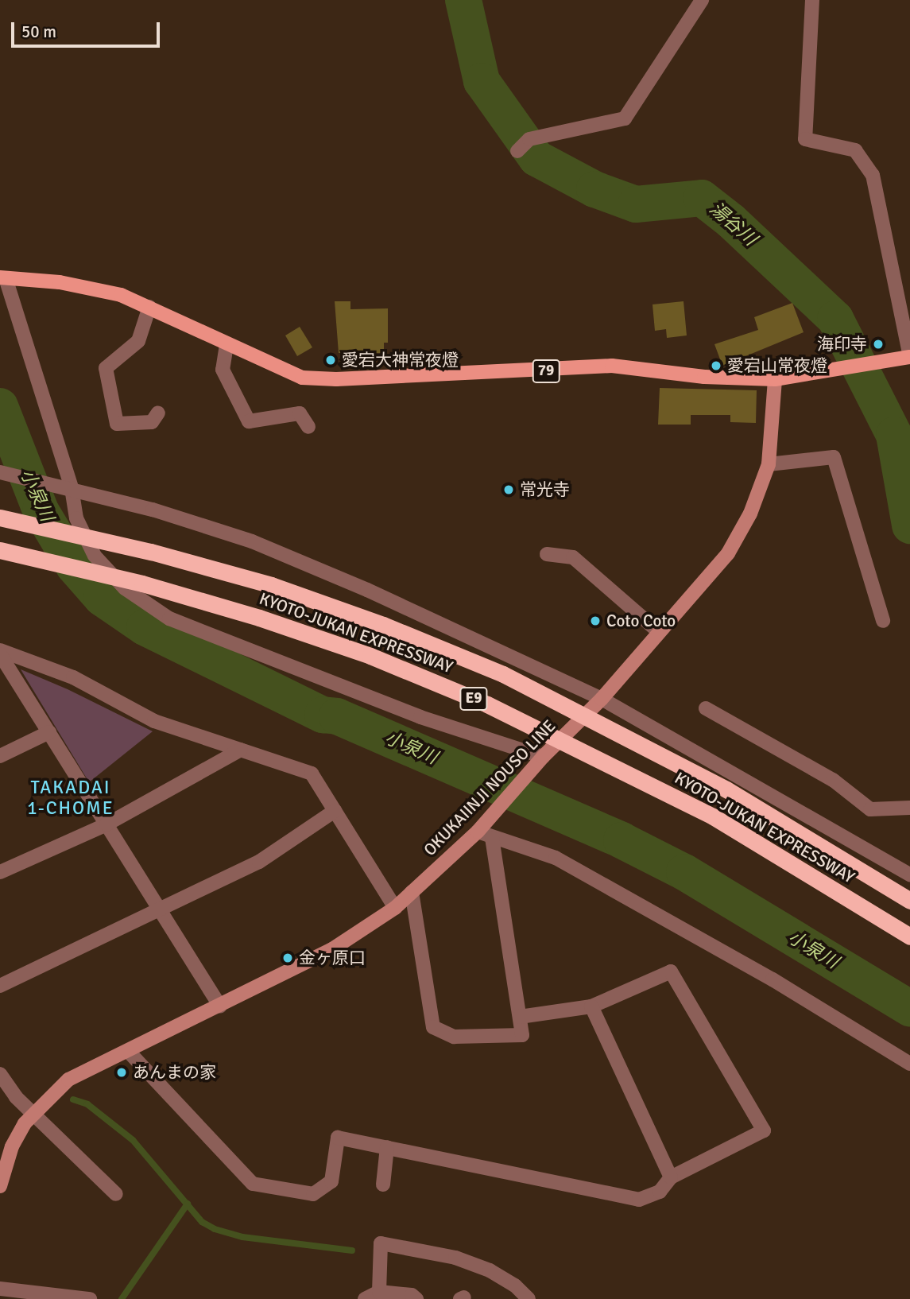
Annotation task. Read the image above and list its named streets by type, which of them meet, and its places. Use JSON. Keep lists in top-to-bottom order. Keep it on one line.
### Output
{"streets":{"highway":["KYOTO-JUKAN EXPRESSWAY","E9"],"main road":["79","OKUKAIINJI NOUSO LINE"]},"crossings":[["79","OKUKAIINJI NOUSO LINE"]],"districts":["TAKADAI 1-CHOME"],"water":["湯谷川","小泉川"],"places":["海印寺","愛宕大神常夜燈","愛宕山常夜燈","常光寺","Coto Coto","金ヶ原口","あんまの家"],"scale_bar":"50 m"}
